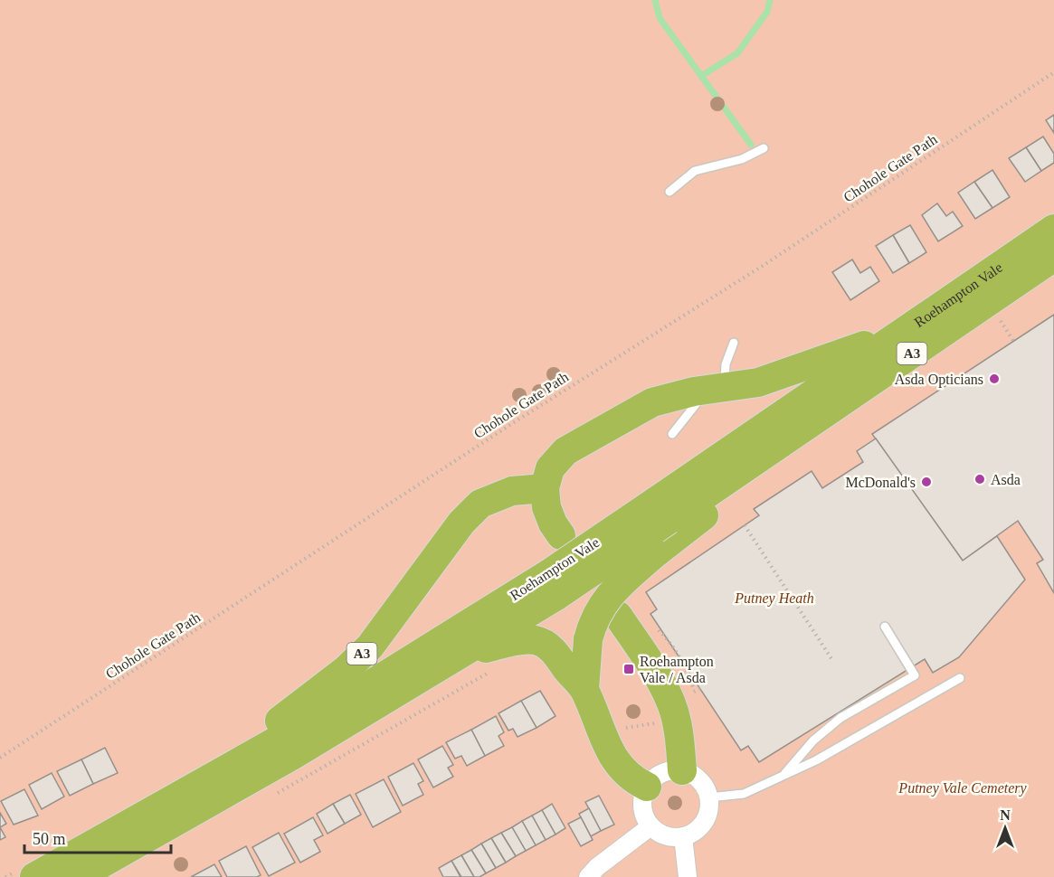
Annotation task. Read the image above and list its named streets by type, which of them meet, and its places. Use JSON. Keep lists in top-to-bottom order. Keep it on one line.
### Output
{"streets":{"highway":["Roehampton Vale","A3"],"path":["Chohole Gate Path"]},"crossings":[["Roehampton Vale","A3"]],"parks":["Putney Heath","Putney Vale Cemetery"],"places":{"other":["Asda Opticians","Asda","McDonald's"],"transit":["Roehampton Vale / Asda"]},"scale_bar":"50 m","north":"top"}
